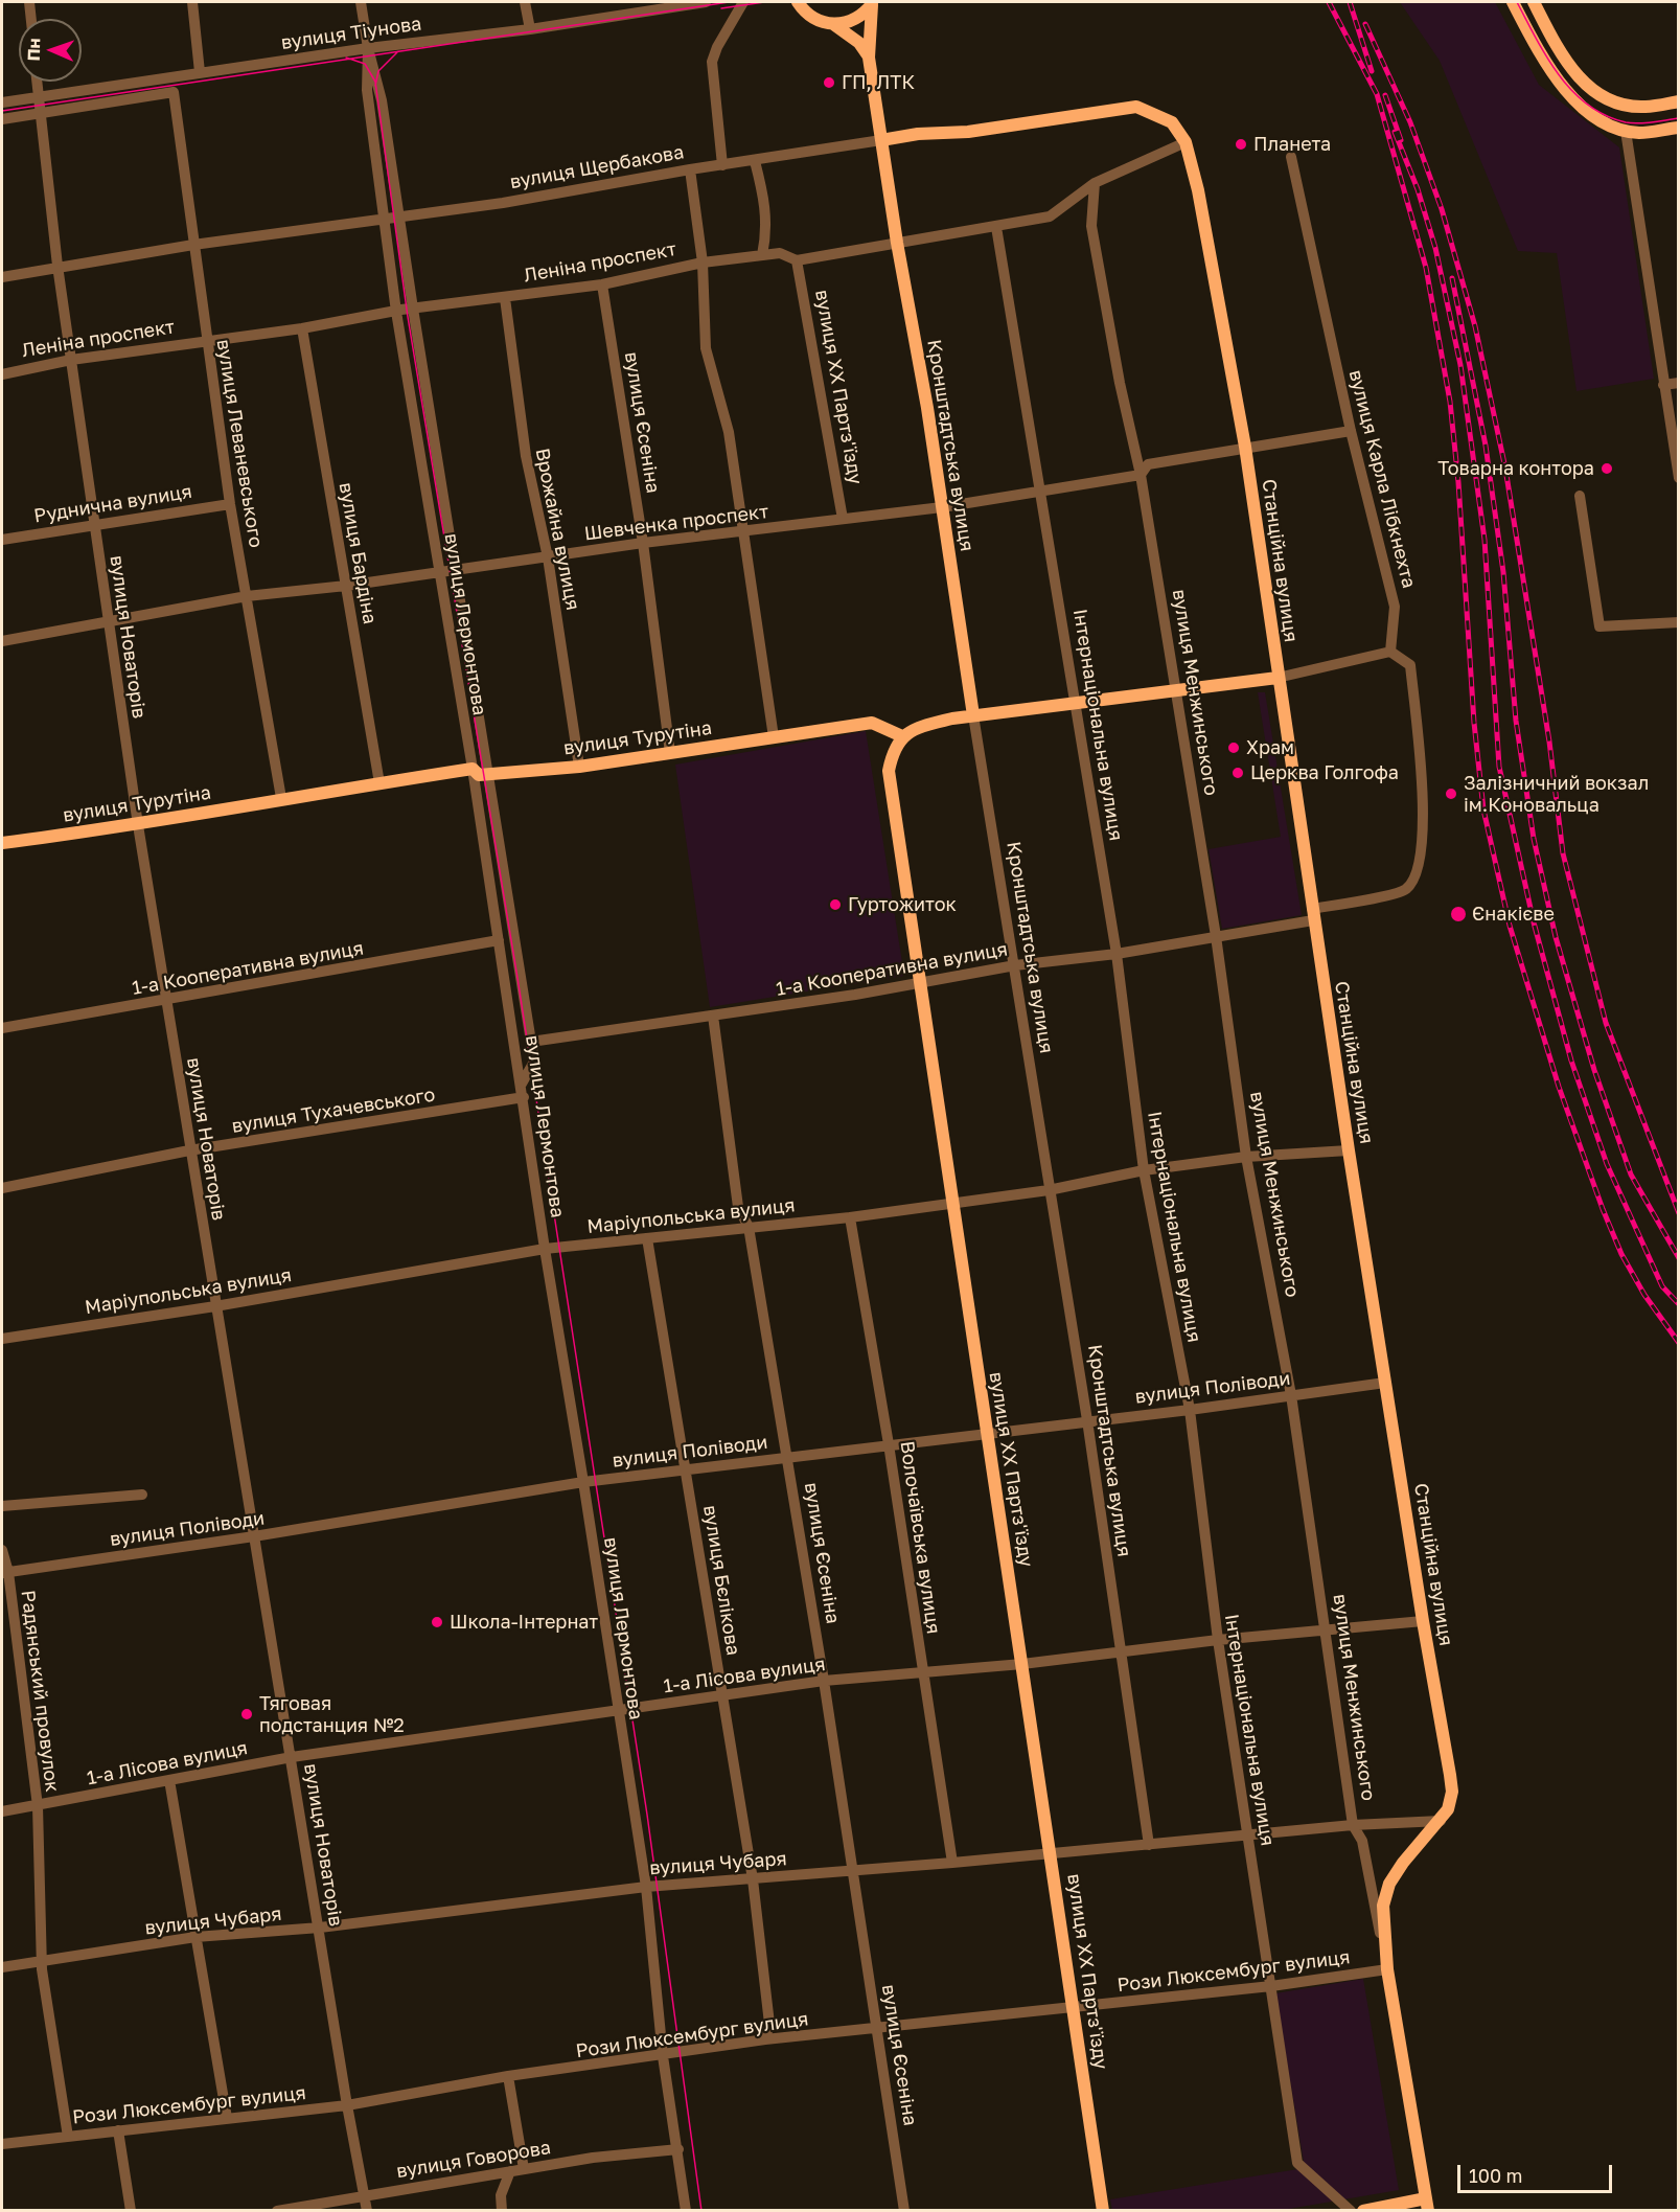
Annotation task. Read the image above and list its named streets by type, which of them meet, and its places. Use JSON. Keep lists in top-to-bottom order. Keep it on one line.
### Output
{"streets":{"street":["вулиця Тіунова","вулиця Щербакова","Леніна проспект","вулиця XX Партз'їзду","вулиця Єсеніна","вулиця Леваневського","Кронштадтська вулиця","вулиця Карла Лібкнехта","Руднична вулиця","Шевченка проспект","Врожайна вулиця","вулиця Бардіна","Станційна вулиця","вулиця Лермонтова","вулиця Новаторів","вулиця Менжинського","Інтернаціональна вулиця","вулиця Турутіна","1-а Кооперативна вулиця","вулиця Тухачевського","Маріупольська вулиця","вулиця Поліводи","Волочаївська вулиця","вулиця Бєлікова","1-а Лісова вулиця","Радянський провулок","вулиця Чубаря","Рози Люксембург вулиця","вулиця Говорова"]},"crossings":[["вулиця Тіунова","вулиця Лермонтова"],["вулиця Тіунова","вулиця Новаторів"],["вулиця Щербакова","Леніна проспект"],["вулиця Щербакова","вулиця Леваневського"],["вулиця Щербакова","Кронштадтська вулиця"],["вулиця Щербакова","Станційна вулиця"],["вулиця Щербакова","вулиця Лермонтова"],["вулиця Щербакова","вулиця Новаторів"],["Леніна проспект","вулиця XX Партз'їзду"],["Леніна проспект","вулиця Єсеніна"],["Леніна проспект","вулиця Леваневського"],["Леніна проспект","Кронштадтська вулиця"],["Леніна проспект","Врожайна вулиця"],["Леніна проспект","вулиця Бардіна"],["Леніна проспект","Станційна вулиця"],["Леніна проспект","вулиця Лермонтова"],["Леніна проспект","вулиця Новаторів"],["Леніна проспект","вулиця Менжинського"],["Леніна проспект","Інтернаціональна вулиця"],["вулиця XX Партз'їзду","Шевченка проспект"],["вулиця XX Партз'їзду","вулиця Турутіна"],["вулиця XX Партз'їзду","1-а Кооперативна вулиця"],["вулиця XX Партз'їзду","Маріупольська вулиця"],["вулиця XX Партз'їзду","вулиця Поліводи"],["вулиця XX Партз'їзду","1-а Лісова вулиця"],["вулиця XX Партз'їзду","вулиця Чубаря"],["вулиця XX Партз'їзду","Рози Люксембург вулиця"],["вулиця Єсеніна","Шевченка проспект"],["вулиця Єсеніна","вулиця Турутіна"],["вулиця Єсеніна","1-а Кооперативна вулиця"],["вулиця Єсеніна","Маріупольська вулиця"],["вулиця Єсеніна","вулиця Поліводи"],["вулиця Єсеніна","1-а Лісова вулиця"],["вулиця Єсеніна","вулиця Чубаря"],["вулиця Єсеніна","Рози Люксембург вулиця"],["вулиця Леваневського","Руднична вулиця"],["вулиця Леваневського","Шевченка проспект"],["вулиця Леваневського","вулиця Новаторів"],["вулиця Леваневського","вулиця Турутіна"],["Кронштадтська вулиця","Шевченка проспект"],["Кронштадтська вулиця","1-а Кооперативна вулиця"],["Кронштадтська вулиця","Маріупольська вулиця"],["Кронштадтська вулиця","вулиця Поліводи"],["Кронштадтська вулиця","1-а Лісова вулиця"],["Кронштадтська вулиця","вулиця Чубаря"],["вулиця Карла Лібкнехта","Шевченка проспект"],["Руднична вулиця","вулиця Новаторів"],["Шевченка проспект","Врожайна вулиця"],["Шевченка проспект","вулиця Бардіна"],["Шевченка проспект","Станційна вулиця"],["Шевченка проспект","вулиця Лермонтова"],["Шевченка проспект","вулиця Новаторів"],["Шевченка проспект","вулиця Менжинського"],["Шевченка проспект","Інтернаціональна вулиця"],["Врожайна вулиця","вулиця Турутіна"],["вулиця Бардіна","вулиця Турутіна"],["Станційна вулиця","вулиця Менжинського"],["Станційна вулиця","1-а Кооперативна вулиця"],["Станційна вулиця","Маріупольська вулиця"],["Станційна вулиця","вулиця Поліводи"],["Станційна вулиця","1-а Лісова вулиця"],["Станційна вулиця","вулиця Чубаря"],["Станційна вулиця","Рози Люксембург вулиця"],["вулиця Лермонтова","вулиця Турутіна"],["вулиця Лермонтова","1-а Кооперативна вулиця"],["вулиця Лермонтова","вулиця Тухачевського"],["вулиця Лермонтова","Маріупольська вулиця"],["вулиця Лермонтова","вулиця Поліводи"],["вулиця Лермонтова","1-а Лісова вулиця"],["вулиця Лермонтова","вулиця Чубаря"],["вулиця Лермонтова","Рози Люксембург вулиця"],["вулиця Лермонтова","вулиця Говорова"],["вулиця Новаторів","вулиця Турутіна"],["вулиця Новаторів","1-а Кооперативна вулиця"],["вулиця Новаторів","вулиця Тухачевського"],["вулиця Новаторів","Маріупольська вулиця"],["вулиця Новаторів","вулиця Поліводи"],["вулиця Новаторів","1-а Лісова вулиця"],["вулиця Новаторів","вулиця Чубаря"],["вулиця Новаторів","Рози Люксембург вулиця"],["вулиця Новаторів","вулиця Говорова"],["вулиця Менжинського","1-а Кооперативна вулиця"],["вулиця Менжинського","Маріупольська вулиця"],["вулиця Менжинського","вулиця Поліводи"],["вулиця Менжинського","1-а Лісова вулиця"],["вулиця Менжинського","вулиця Чубаря"],["вулиця Менжинського","Рози Люксембург вулиця"],["Інтернаціональна вулиця","1-а Кооперативна вулиця"],["Інтернаціональна вулиця","Маріупольська вулиця"],["Інтернаціональна вулиця","вулиця Поліводи"],["Інтернаціональна вулиця","1-а Лісова вулиця"],["Інтернаціональна вулиця","вулиця Чубаря"],["Інтернаціональна вулиця","Рози Люксембург вулиця"],["Маріупольська вулиця","Волочаївська вулиця"],["Маріупольська вулиця","вулиця Бєлікова"],["вулиця Поліводи","Волочаївська вулиця"],["вулиця Поліводи","вулиця Бєлікова"],["вулиця Поліводи","Радянський провулок"],["Волочаївська вулиця","1-а Лісова вулиця"],["Волочаївська вулиця","вулиця Чубаря"],["вулиця Бєлікова","1-а Лісова вулиця"],["вулиця Бєлікова","вулиця Чубаря"],["вулиця Бєлікова","Рози Люксембург вулиця"],["1-а Лісова вулиця","Радянський провулок"],["Радянський провулок","вулиця Чубаря"],["Радянський провулок","Рози Люксембург вулиця"]],"places":["ГП, ЛТК","Планета","Товарна контора","Храм","Церква Голгофа","Залізничний вокзал ім.Коновальца","Гуртожиток","Єнакієве","Школа-Інтернат","Тяговая подстанция №2"],"scale_bar":"100 m","north":"left"}
